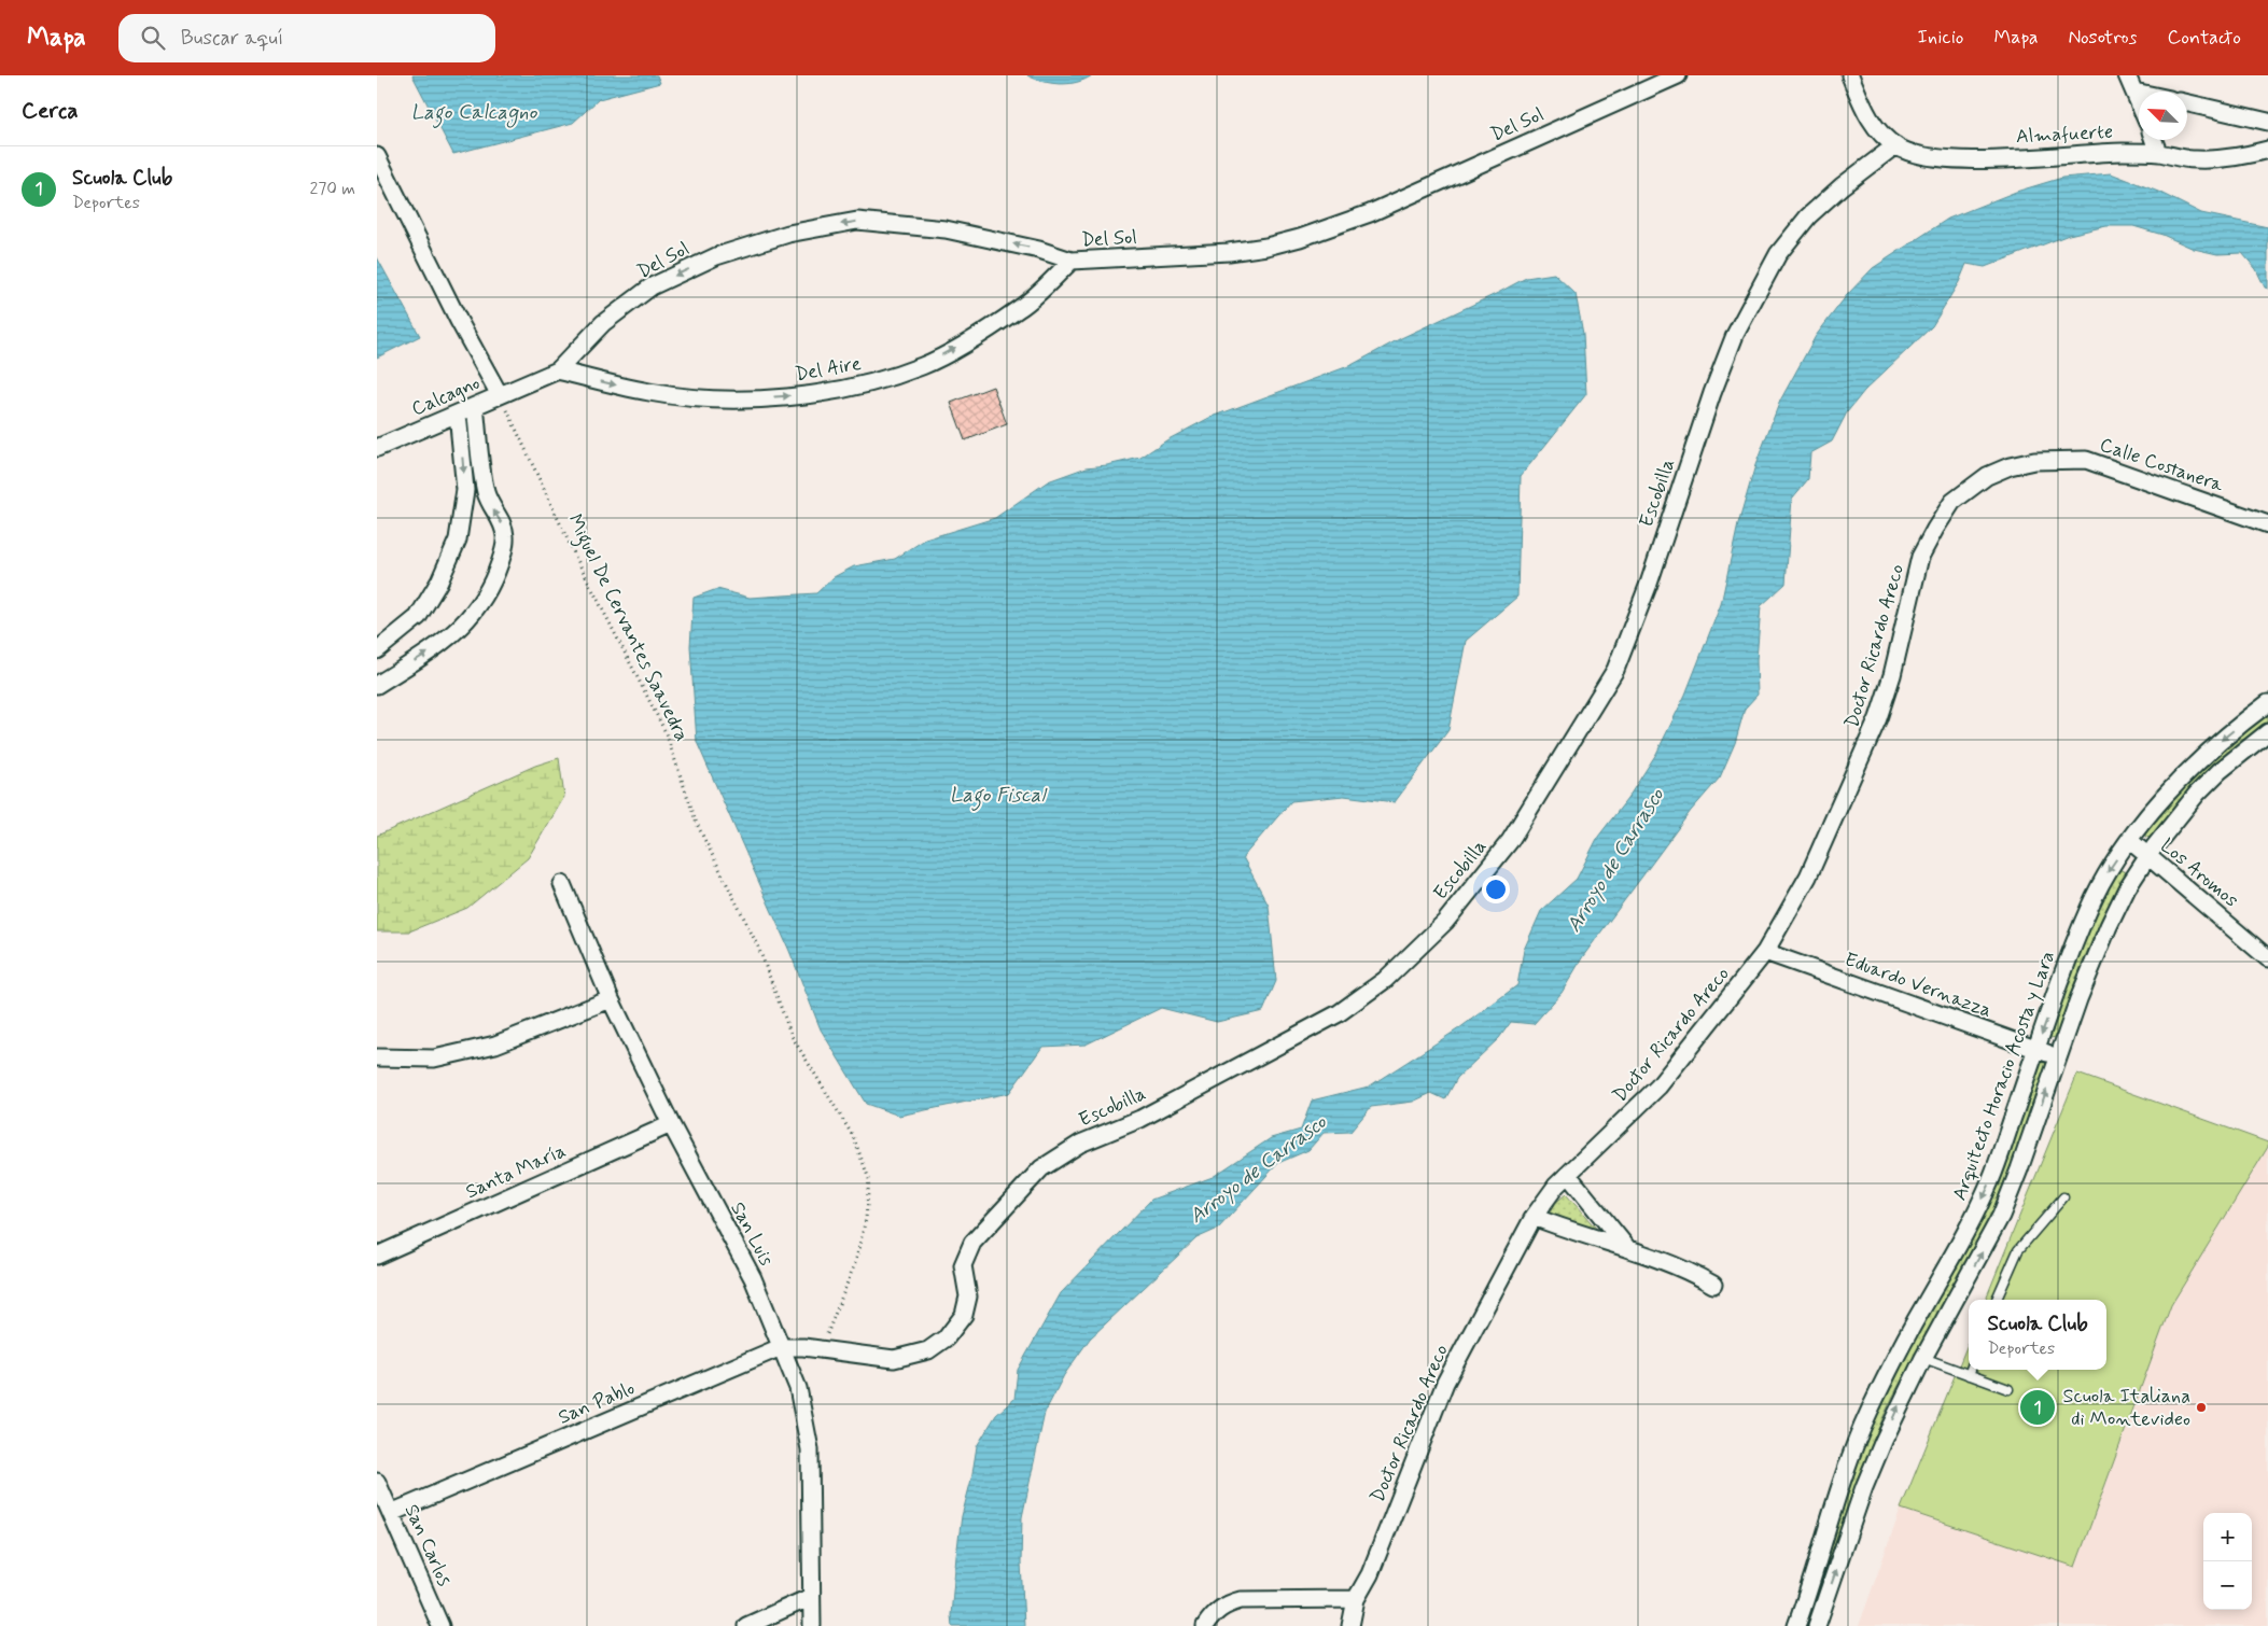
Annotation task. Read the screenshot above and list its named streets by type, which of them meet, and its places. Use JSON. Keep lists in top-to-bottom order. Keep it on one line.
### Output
{"streets":{"street":["Del Sol","Almafuerte","Del Aire","Calcagno","Calle Costanera","Escobilla","Doctor Ricardo Areco","Los Aromos","Eduardo Vernazza","Arquitecto Horacio Acosta y Lara","Santa María","San Luis","San Pablo","San Carlos"],"path":["Miguel De Cervantes Saavedra"]},"crossings":[["Del Sol","Del Aire"],["Del Sol","Calcagno"],["Almafuerte","Escobilla"],["Del Aire","Calcagno"],["Calcagno","Miguel De Cervantes Saavedra"],["Calle Costanera","Doctor Ricardo Areco"],["Escobilla","Miguel De Cervantes Saavedra"],["Escobilla","San Pablo"],["Miguel De Cervantes Saavedra","San Pablo"],["Doctor Ricardo Areco","Eduardo Vernazza"],["Los Aromos","Arquitecto Horacio Acosta y Lara"],["Eduardo Vernazza","Arquitecto Horacio Acosta y Lara"],["Santa María","San Luis"],["San Luis","San Pablo"],["San Pablo","San Carlos"]],"one_way":["Del Sol","Del Aire"],"water":["Lago Calcagno","Lago Fiscal","Arroyo de Carrasco"],"places":["Scuola Italiana di Montevideo"],"north":"top left","page":{"header":"Mapa","search":"Buscar aquí","nav":["Inicio","Mapa","Nosotros","Contacto"],"heading":"Cerca","list":[{"mark":"1","name":"Scuola Club","note":"Deportes","value":"270 m"}],"popup":["Scuola Club","Deportes"],"pins":"1","map_buttons":["+","−"]}}
